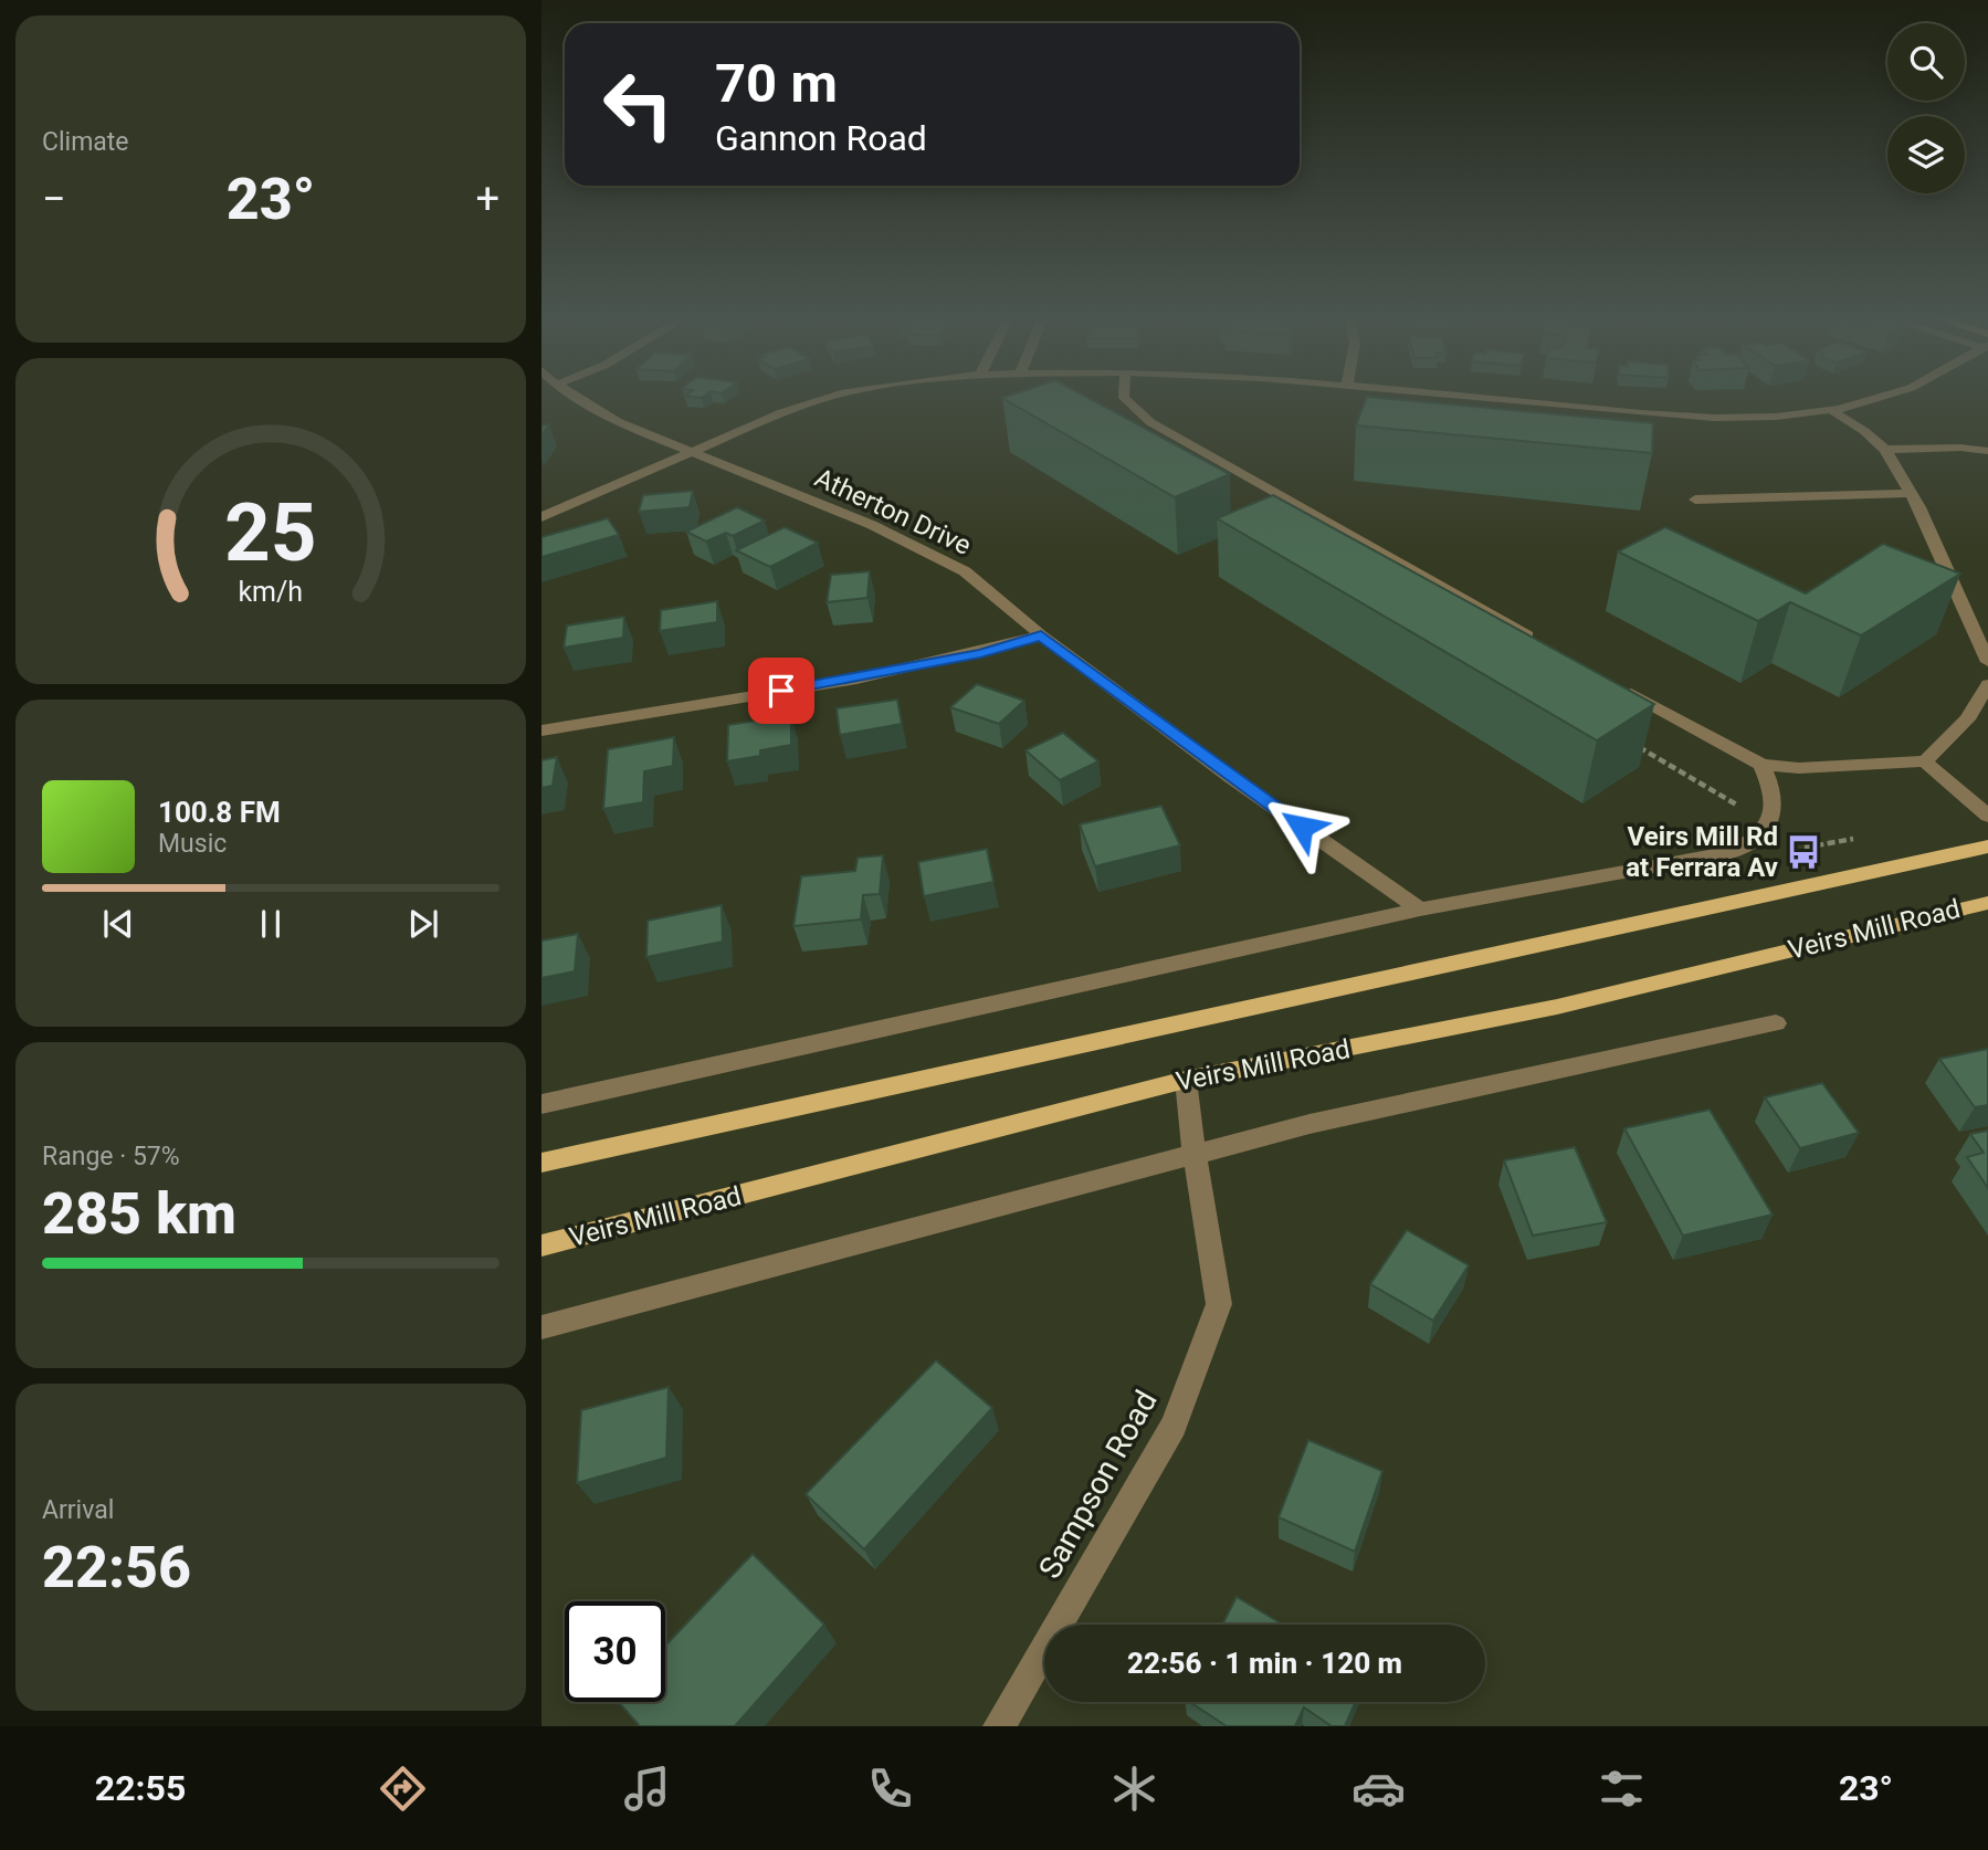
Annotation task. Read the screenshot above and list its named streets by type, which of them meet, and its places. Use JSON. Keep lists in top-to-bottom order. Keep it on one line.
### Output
{"streets":{"main road":["Veirs Mill Road"],"street":["Atherton Drive","Sampson Road"]},"crossings":[["Veirs Mill Road","Sampson Road"]],"places":{"bus stop":["Veirs Mill Rd at Ferrara Av"]},"page":{"tile":["Climate",["Range · 57%","285 km"],["Arrival","22:56"]],"turn":["70 m","Gannon Road"],"heat":["−","23°","+"],"song":["100.8 FM","Music"],"limit":"30","trip":"22:56 · 1 min · 120 m","tabs":["22:55","23°"],"gauge":["25","km/h"]}}
